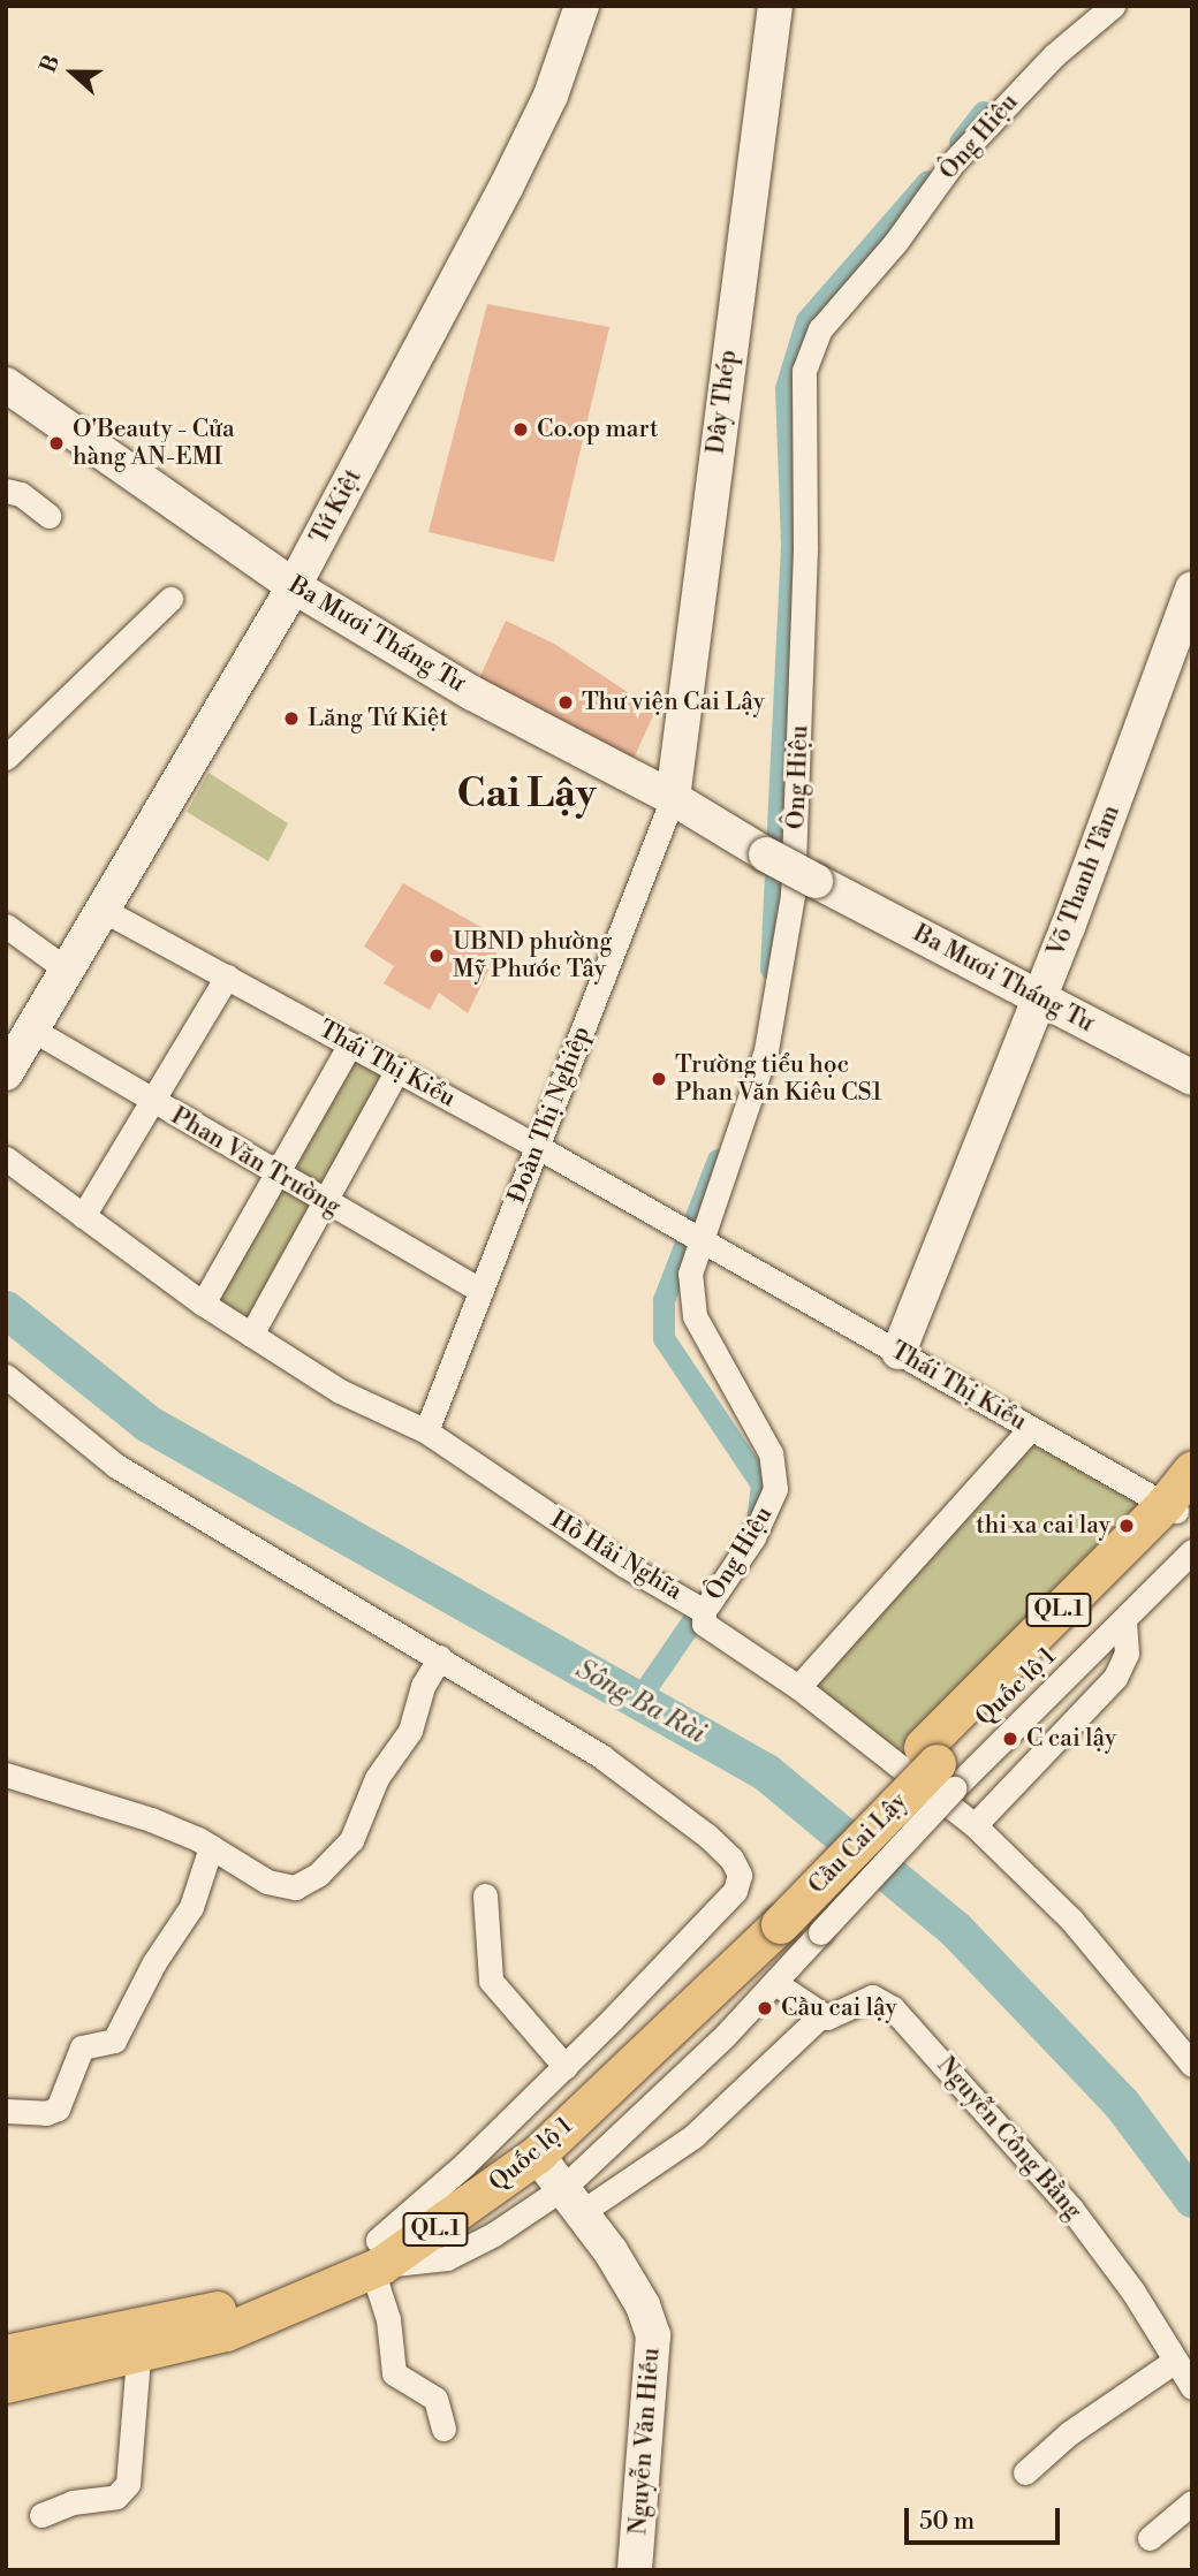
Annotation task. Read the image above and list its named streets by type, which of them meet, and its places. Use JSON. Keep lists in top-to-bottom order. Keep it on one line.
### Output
{"streets":{"main road":["QL.1","Quốc lộ 1","Cầu Cai Lậy"],"street":["Ông Hiệu","Dây Thép","Tứ Kiệt","Ba Mươi Tháng Tư","Võ Thanh Tâm","Thái Thị Kiểu","Đoàn Thị Nghiệp","Phan Văn Trường","Hồ Hải Nghĩa","Nguyễn Công Bằng","Nguyễn Văn Hiếu"]},"crossings":[["Ông Hiệu","Thái Thị Kiểu"],["Ông Hiệu","Hồ Hải Nghĩa"],["Dây Thép","Ba Mươi Tháng Tư"],["Dây Thép","Đoàn Thị Nghiệp"],["Tứ Kiệt","Ba Mươi Tháng Tư"],["Tứ Kiệt","Thái Thị Kiểu"],["Tứ Kiệt","Phan Văn Trường"],["Ba Mươi Tháng Tư","Võ Thanh Tâm"],["Ba Mươi Tháng Tư","Đoàn Thị Nghiệp"],["Võ Thanh Tâm","Thái Thị Kiểu"],["Thái Thị Kiểu","Đoàn Thị Nghiệp"],["Thái Thị Kiểu","Quốc lộ 1"],["Đoàn Thị Nghiệp","Phan Văn Trường"],["Đoàn Thị Nghiệp","Hồ Hải Nghĩa"],["Quốc lộ 1","Cầu Cai Lậy"],["Quốc lộ 1","Nguyễn Văn Hiếu"],["Cầu Cai Lậy","Nguyễn Văn Hiếu"]],"districts":["Cai Lậy"],"water":["Sông Ba Rài"],"places":["Co.op mart","O'Beauty - Cửa hàng AN-EMI","Thư viện Cai Lậy","Lăng Tứ Kiệt","UBND phường Mỹ Phước Tây","Trường tiểu học Phan Văn Kiêu CS1","thi xa cai lay","C cai lậy","Cầu cai lậy"],"scale_bar":"50 m","north":"left"}
